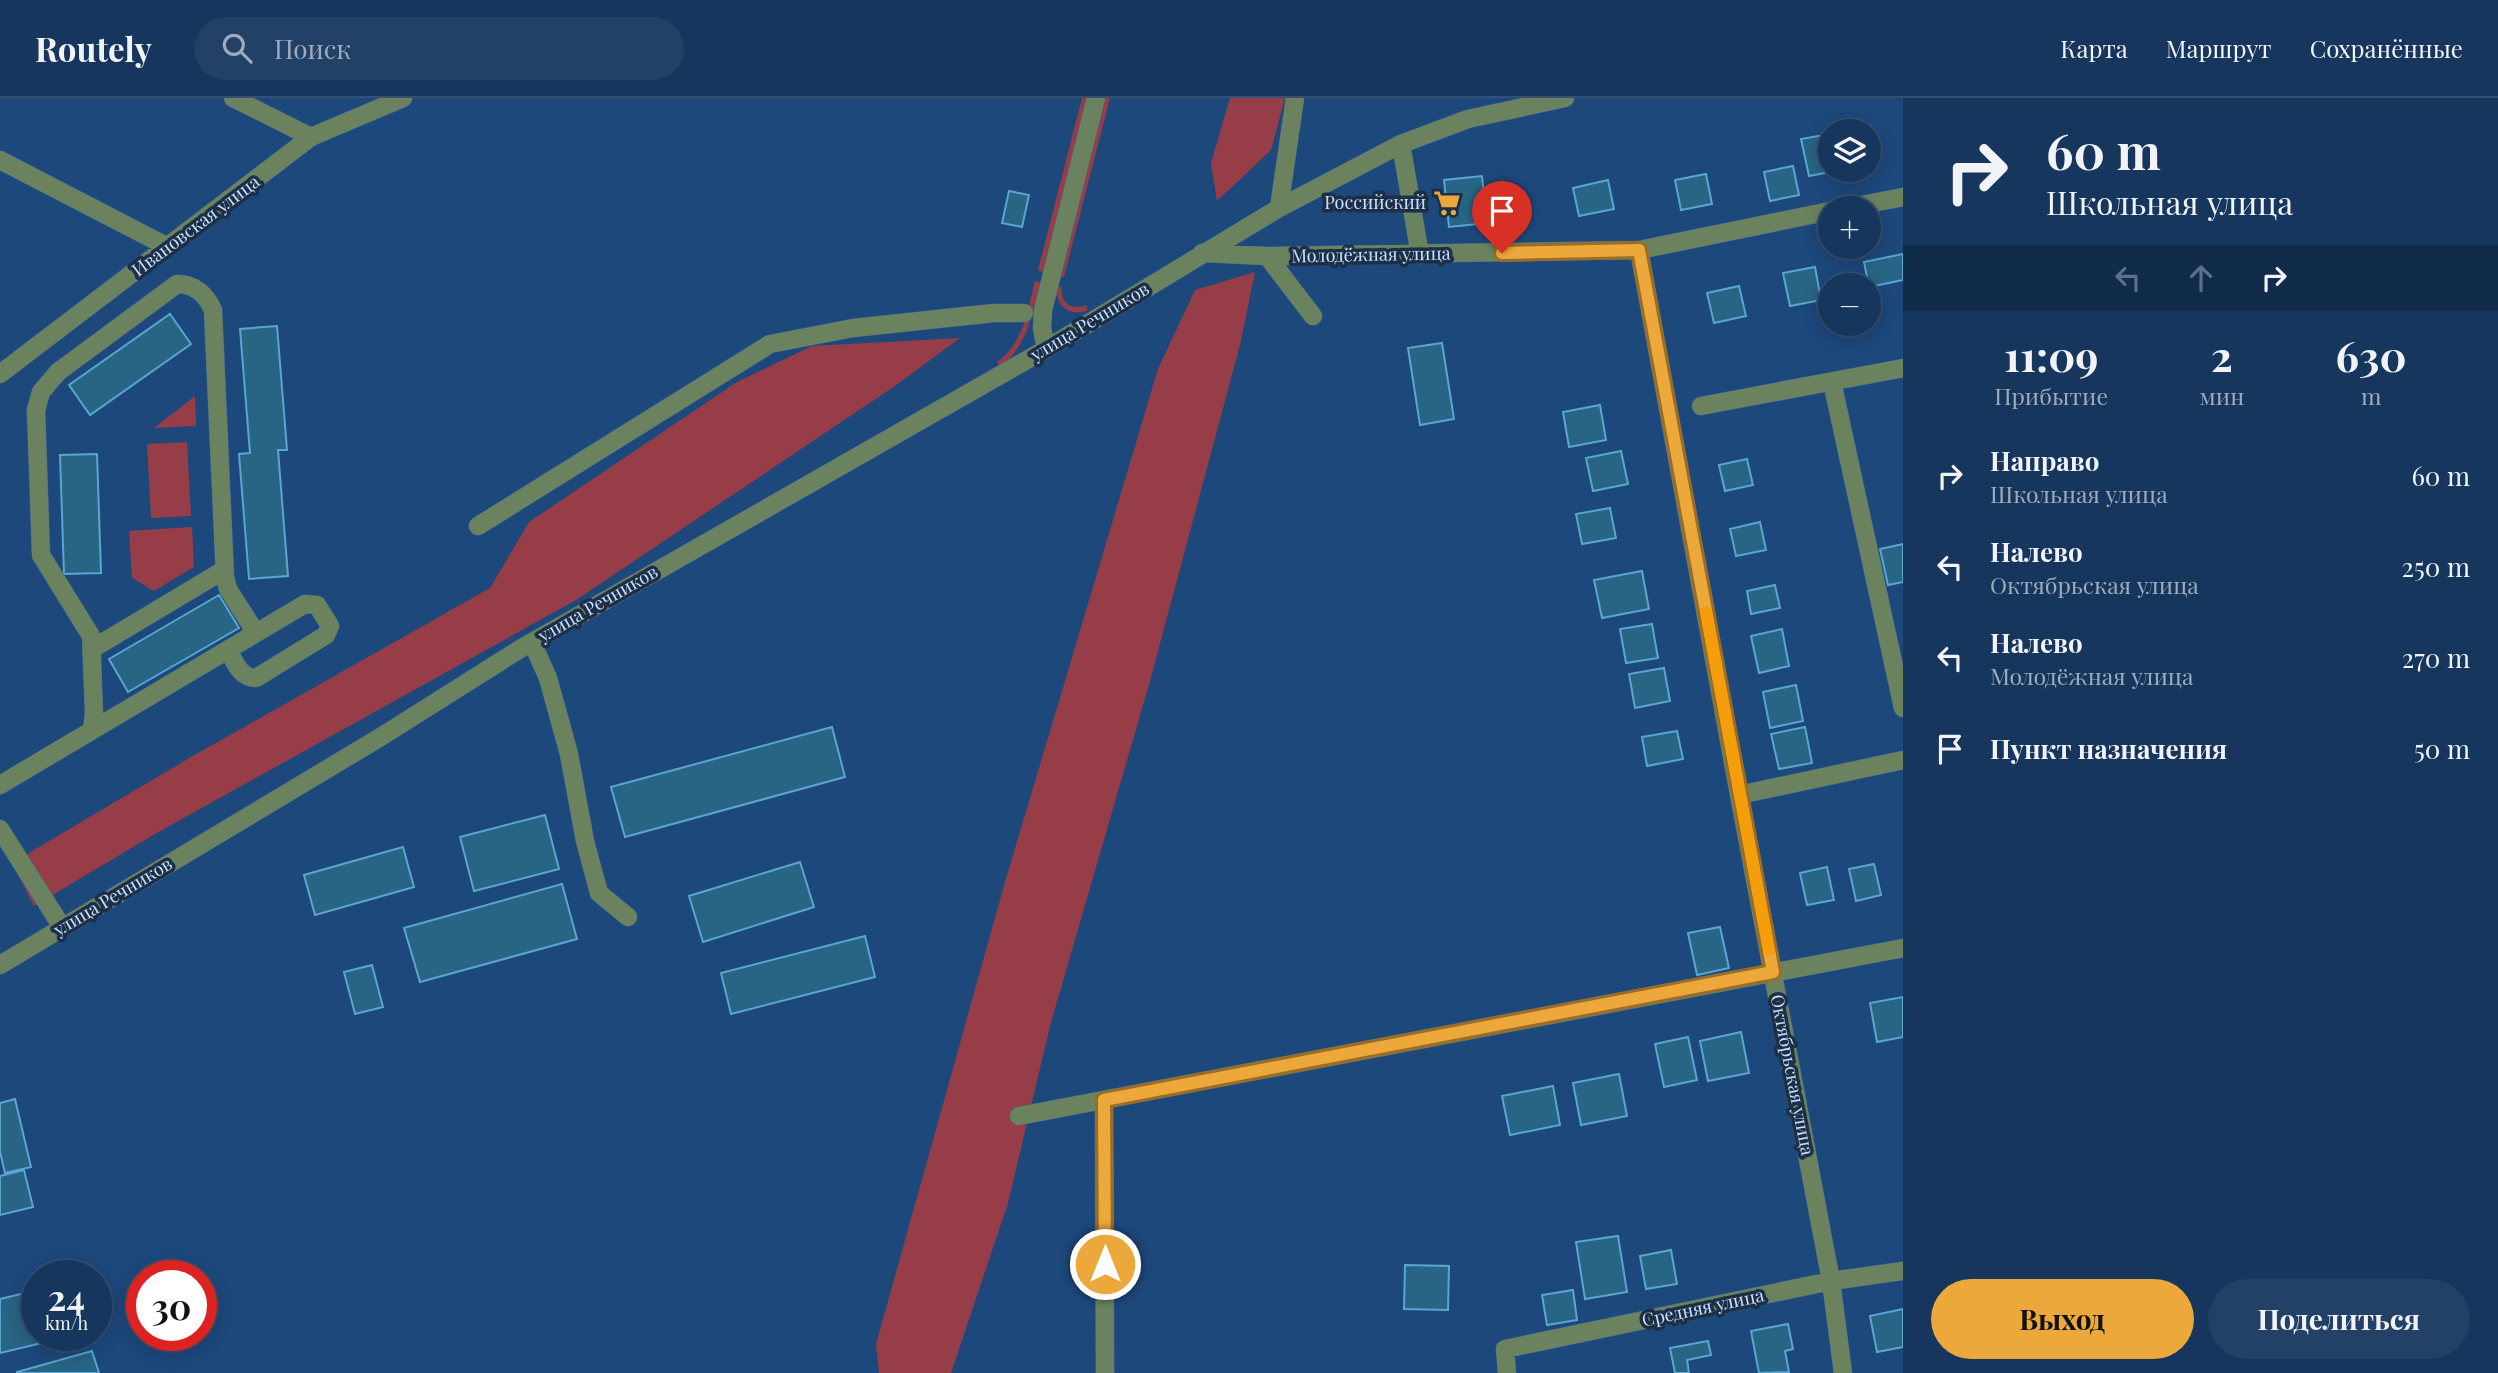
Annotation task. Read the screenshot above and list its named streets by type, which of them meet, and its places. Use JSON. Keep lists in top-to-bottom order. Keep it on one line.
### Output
{"streets":{"street":["Ивановская улица","Молодёжная улица","улица Речников","Октябрьская улица","Средняя улица"]},"crossings":[["Молодёжная улица","улица Речников"],["Молодёжная улица","Октябрьская улица"],["Октябрьская улица","Средняя улица"]],"places":{"supermarket":["Российский"]},"page":{"header":"Routely","search":"Поиск","nav":["Карта","Маршрут","Сохранённые"],"turn":["60 m","Школьная улица"],"map_buttons":["+","−"],"eta":["11:09","Прибытие","2","мин","630","m"],"list":[{"name":"Направо","note":"Школьная улица","value":"60 m"},{"name":"Налево","note":"Октябрьская улица","value":"250 m"},{"name":"Налево","note":"Молодёжная улица","value":"270 m"},{"name":"Пункт назначения","value":"50 m"}],"speed":"24 km/h","limit":"30","buttons":["Выход","Поделиться"]}}
